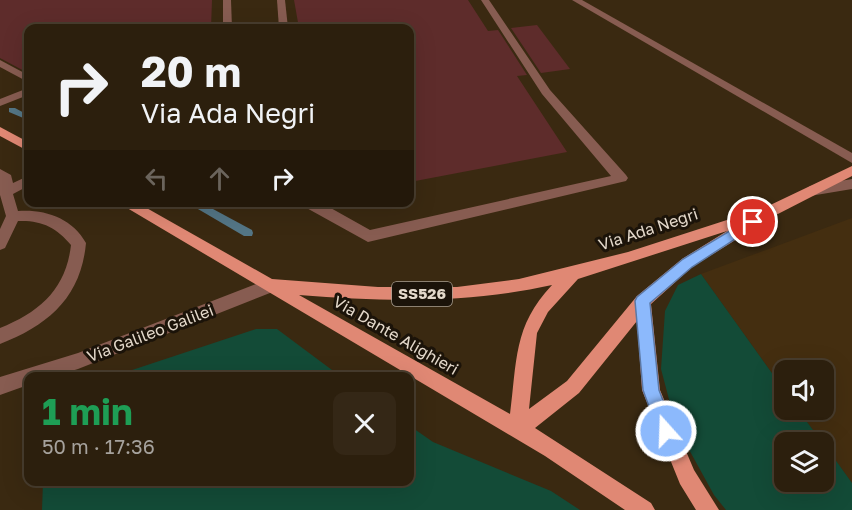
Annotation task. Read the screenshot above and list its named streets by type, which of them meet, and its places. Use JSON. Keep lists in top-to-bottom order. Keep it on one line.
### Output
{"streets":{"main road":["Via Ada Negri","SS526","Via Dante Alighieri"],"street":["Via Galileo Galilei"]},"crossings":[["Via Ada Negri","Via Galileo Galilei"],["Via Ada Negri","Via Dante Alighieri"],["Via Galileo Galilei","Via Dante Alighieri"]],"page":{"turn":["20 m","Via Ada Negri"],"heading":["1 min","50 m · 17:36"]}}
